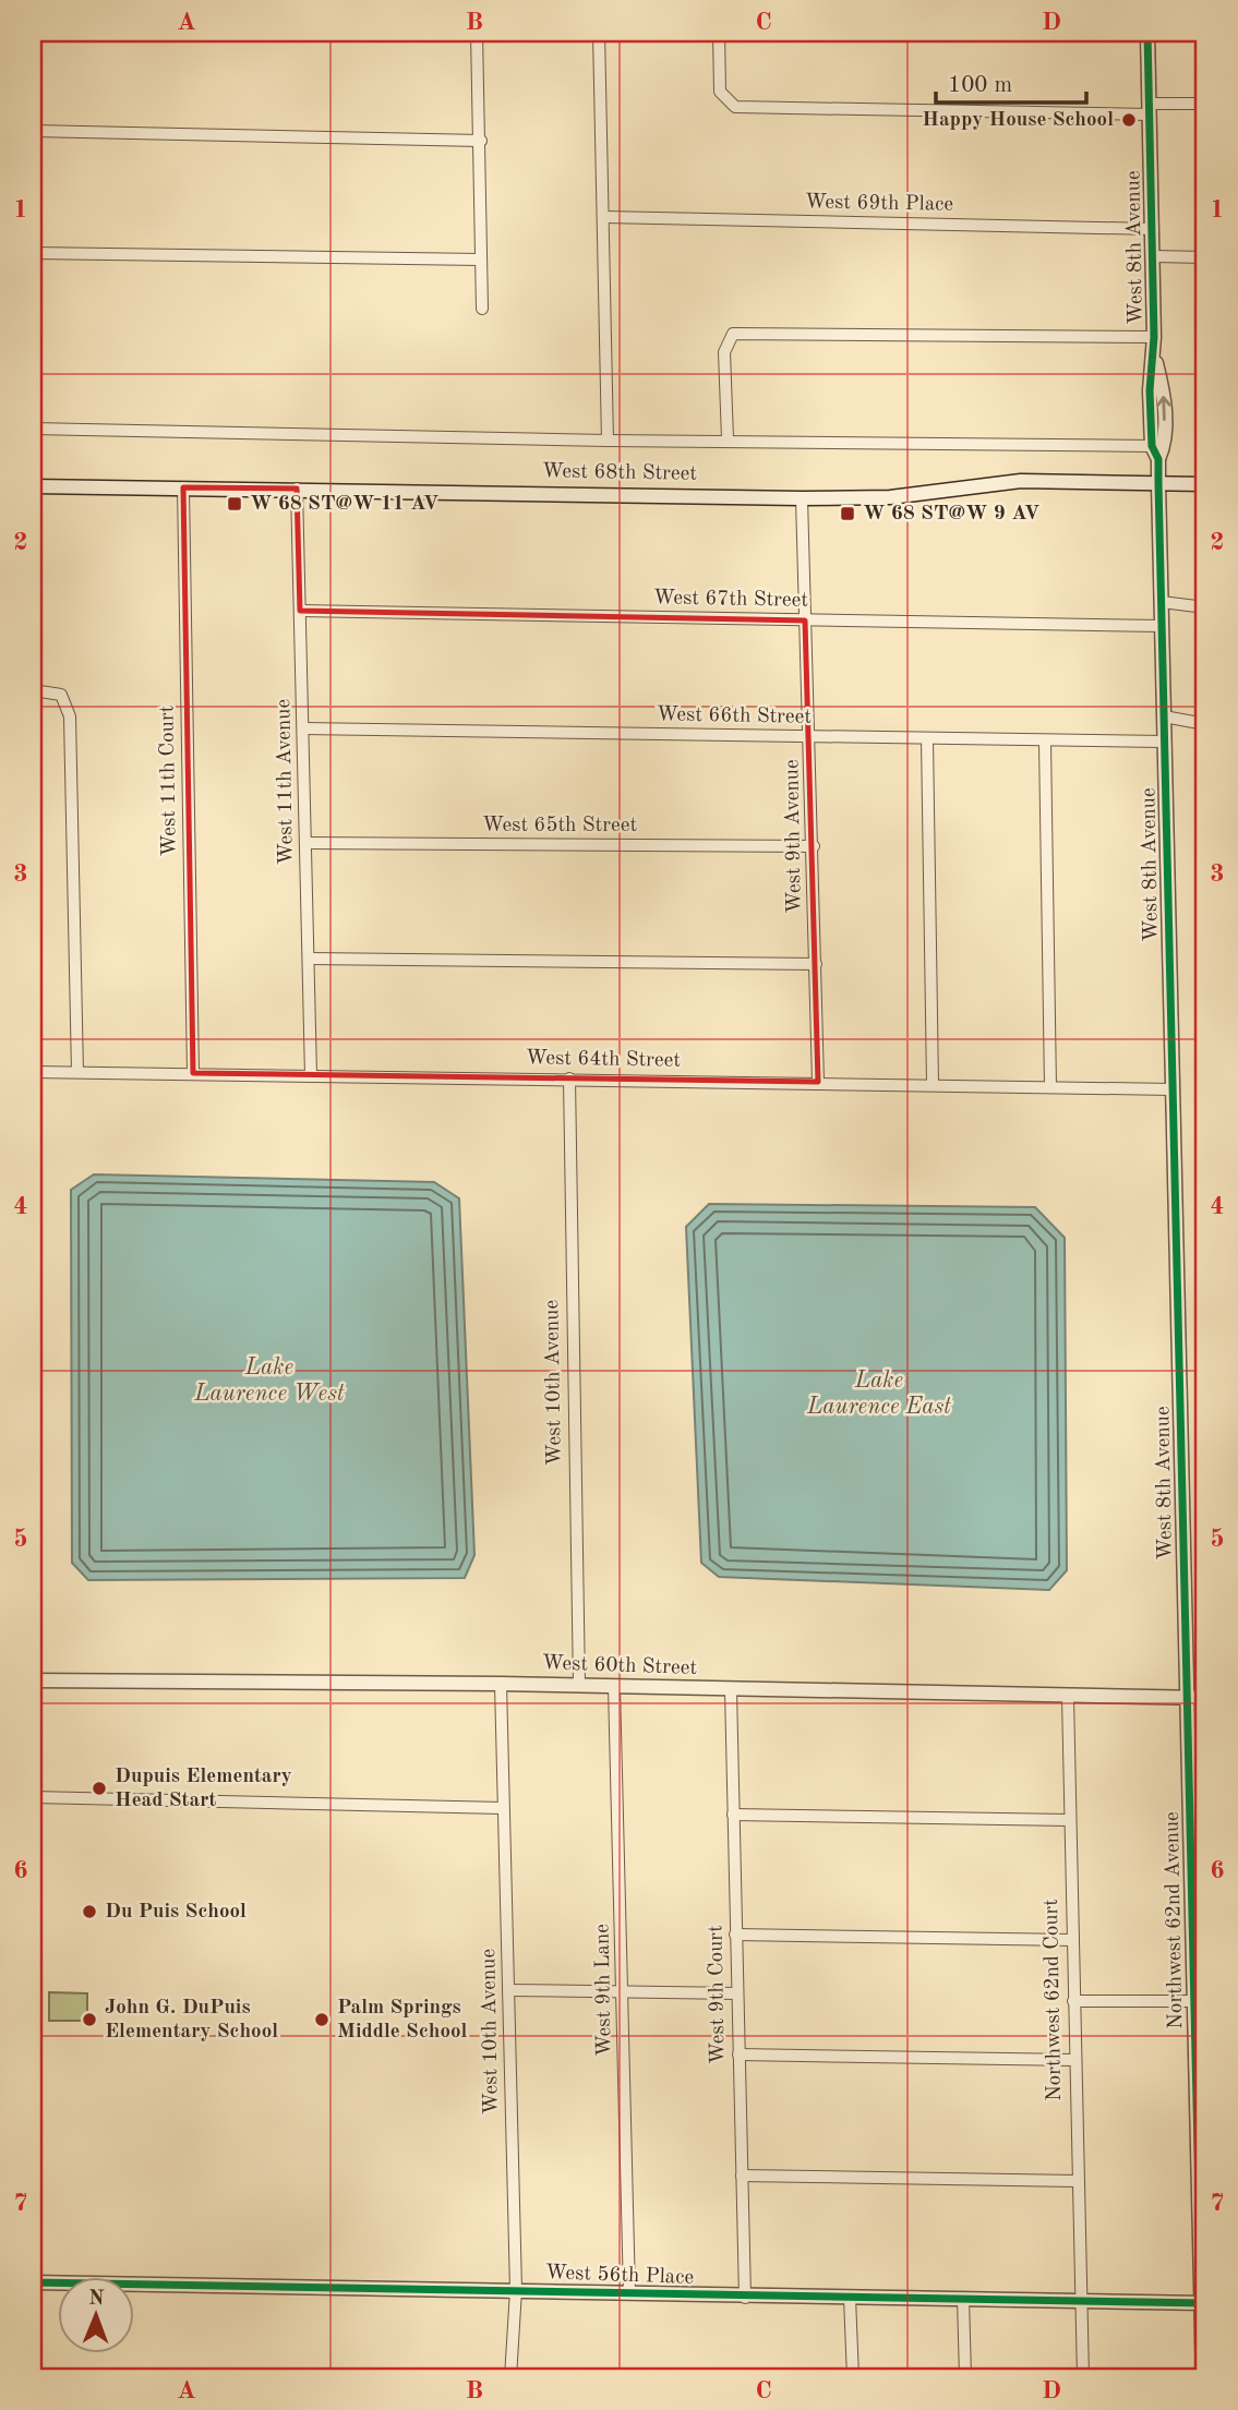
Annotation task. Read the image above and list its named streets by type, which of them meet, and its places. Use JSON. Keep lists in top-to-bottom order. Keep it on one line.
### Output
{"streets":{"street":["West 69th Place","West 8th Avenue","West 68th Street","West 67th Street","West 66th Street","West 11th Court","West 11th Avenue","West 65th Street","West 9th Avenue","West 64th Street","West 10th Avenue","West 60th Street","Northwest 62nd Avenue","West 9th Lane","West 9th Court","Northwest 62nd Court","West 56th Place"]},"crossings":[["West 69th Place","West 8th Avenue"],["West 8th Avenue","West 68th Street"],["West 8th Avenue","West 67th Street"],["West 8th Avenue","West 66th Street"],["West 8th Avenue","West 64th Street"],["West 8th Avenue","West 60th Street"],["West 8th Avenue","Northwest 62nd Avenue"],["West 68th Street","West 11th Court"],["West 68th Street","West 11th Avenue"],["West 68th Street","West 9th Avenue"],["West 67th Street","West 11th Avenue"],["West 67th Street","West 9th Avenue"],["West 66th Street","West 11th Avenue"],["West 66th Street","West 9th Avenue"],["West 11th Court","West 64th Street"],["West 11th Avenue","West 65th Street"],["West 11th Avenue","West 64th Street"],["West 65th Street","West 9th Avenue"],["West 9th Avenue","West 64th Street"],["West 64th Street","West 10th Avenue"],["West 10th Avenue","West 60th Street"],["West 10th Avenue","West 56th Place"],["West 60th Street","Northwest 62nd Avenue"],["West 60th Street","West 9th Lane"],["West 60th Street","West 9th Court"],["West 60th Street","Northwest 62nd Court"],["West 9th Lane","West 56th Place"],["West 9th Court","West 56th Place"],["Northwest 62nd Court","West 56th Place"]],"water":["Lake Laurence West","Lake Laurence East"],"places":{"other":["Happy House School","Dupuis Elementary Head Start","Du Puis School","John G. DuPuis Elementary School","Palm Springs Middle School"],"transit":["W 68 ST@W 11 AV","W 68 ST@W 9 AV"]},"scale_bar":"100 m","north":"top","grid":{"columns":["A","B","C","D"],"rows":["1","2","3","4","5","6","7"]}}
